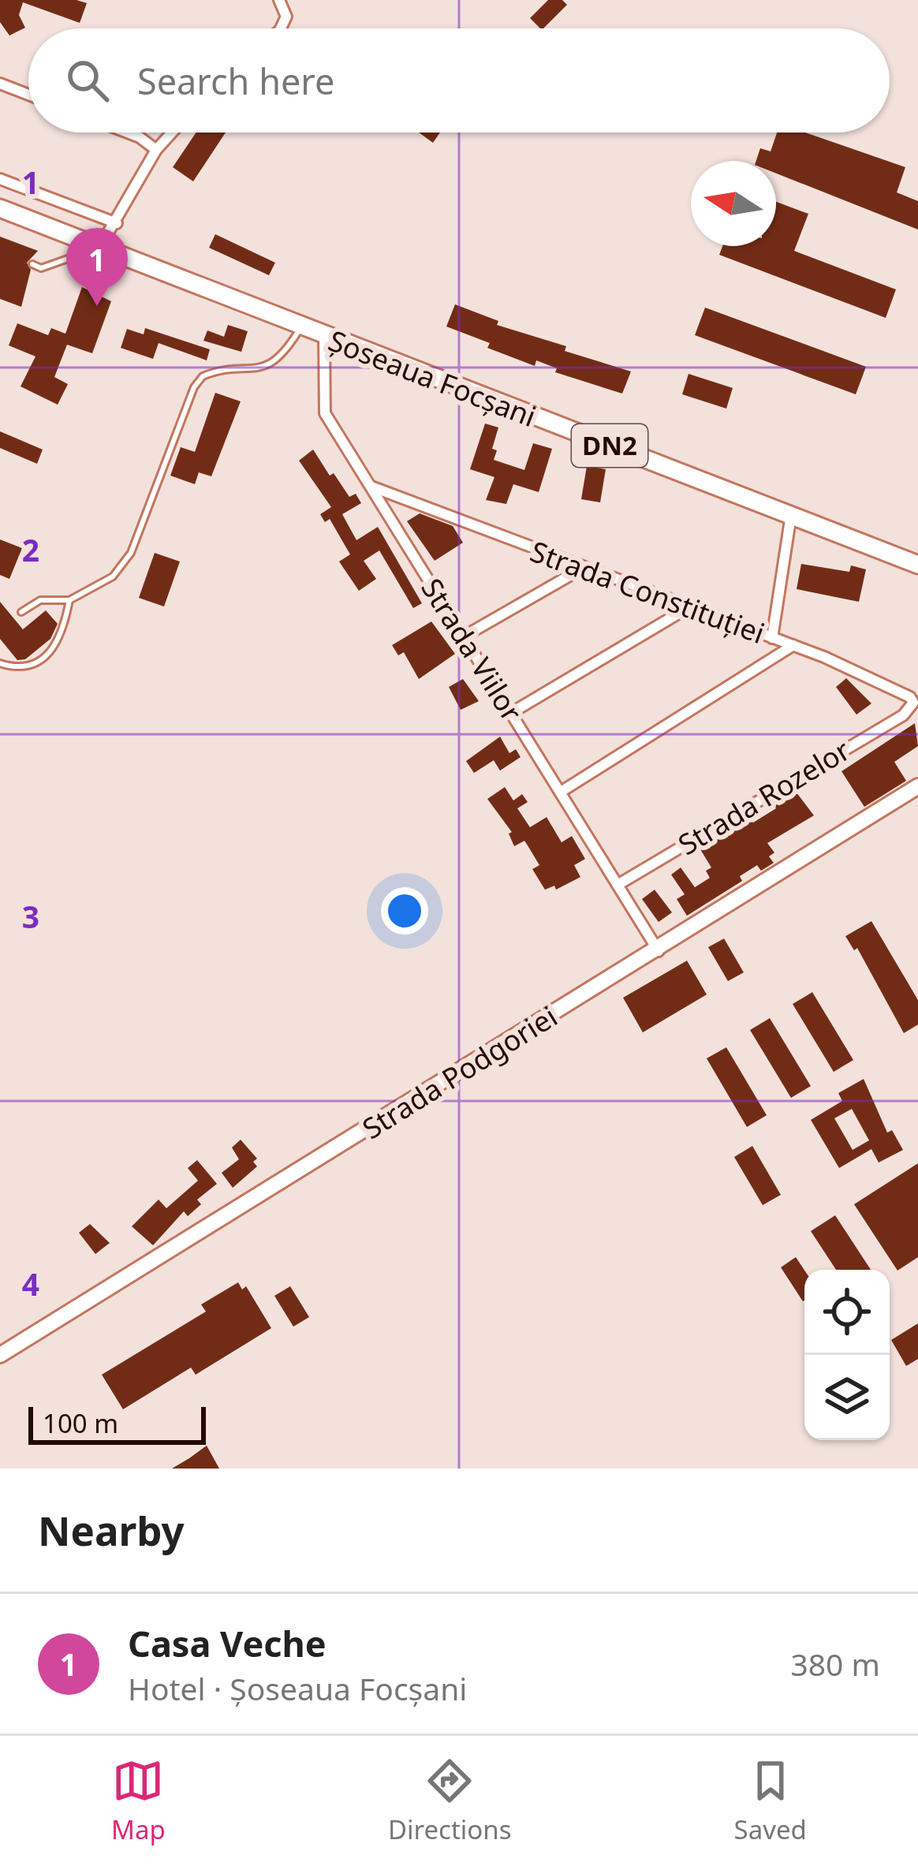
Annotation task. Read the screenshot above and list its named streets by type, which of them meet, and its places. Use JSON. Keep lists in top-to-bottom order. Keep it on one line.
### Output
{"streets":{"main road":["Șoseaua Focșani","DN2"],"street":["Strada Constituției","Strada Viilor","Strada Rozelor","Strada Podgoriei"]},"crossings":[["Șoseaua Focșani","Strada Viilor"],["Strada Constituției","Strada Viilor"],["Strada Constituției","Strada Rozelor"],["Strada Viilor","Strada Rozelor"],["Strada Viilor","Strada Podgoriei"]],"scale_bar":"100 m","north":"left","page":{"search":"Search here","pins":"1","scale":"100 m","heading":"Nearby","list":[{"mark":"1","name":"Casa Veche","note":"Hotel · Șoseaua Focșani","value":"380 m"}],"nav":["Map","Directions","Saved"]},"grid":{"rows":["1","2","3","4"]}}
